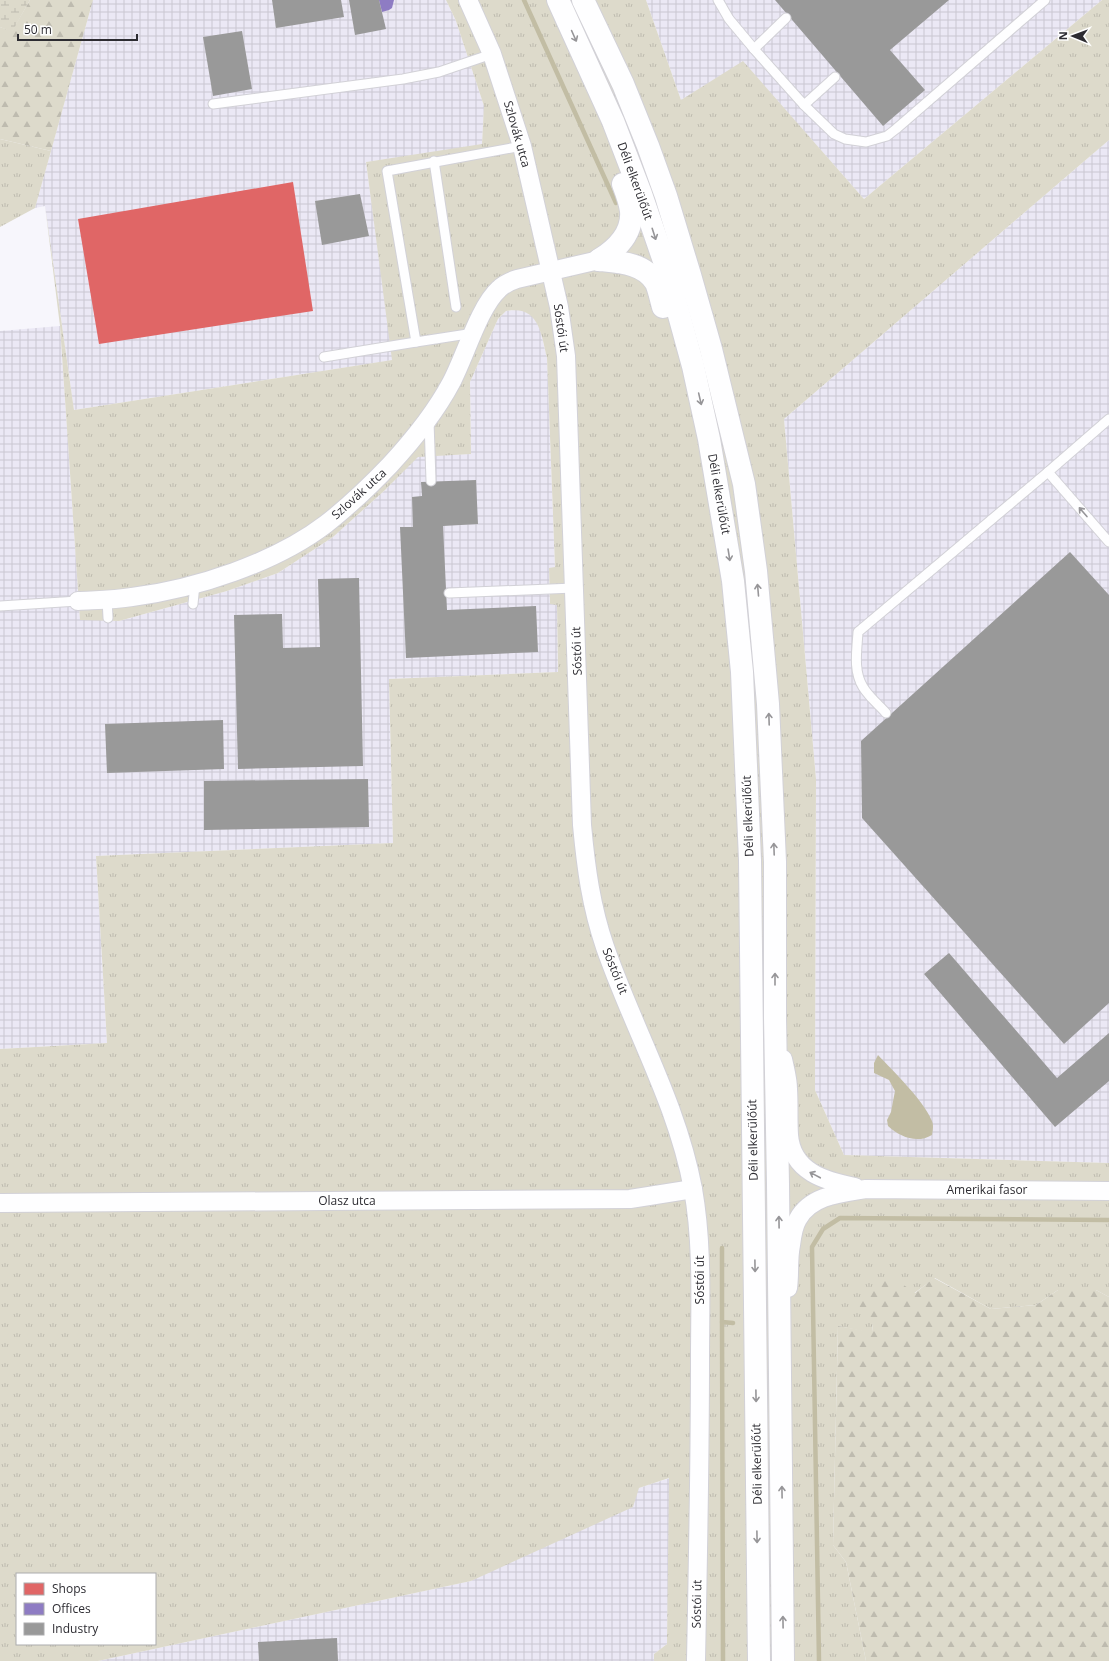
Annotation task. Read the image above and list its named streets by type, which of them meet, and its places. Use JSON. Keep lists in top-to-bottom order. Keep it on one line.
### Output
{"streets":{"main road":["Déli elkerülőút"],"street":["Szlovák utca","Sóstói út","Amerikai fasor","Olasz utca"]},"crossings":[["Szlovák utca","Sóstói út"],["Sóstói út","Olasz utca"]],"legend":["Shops","Offices","Industry"],"scale_bar":"50 m","north":"left"}
